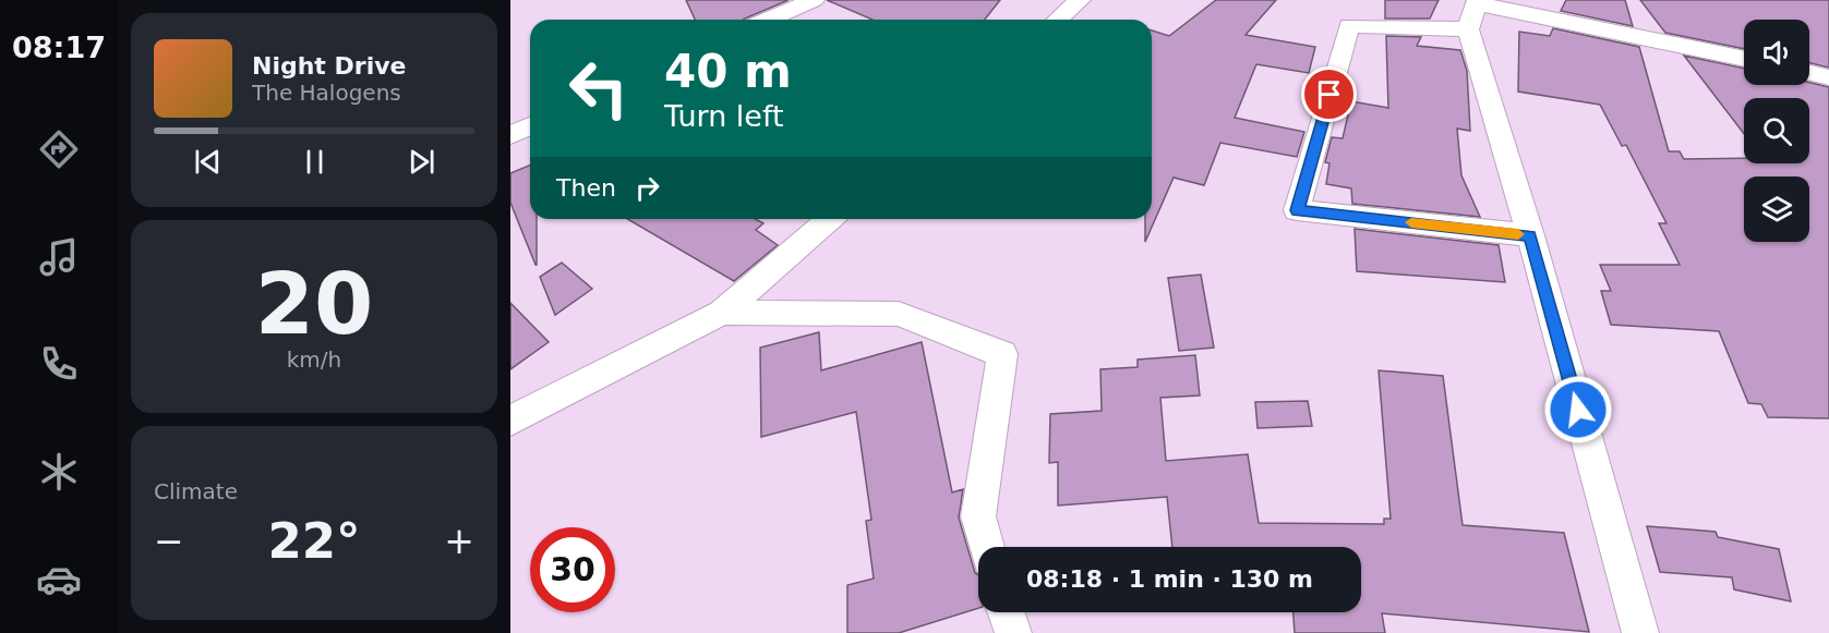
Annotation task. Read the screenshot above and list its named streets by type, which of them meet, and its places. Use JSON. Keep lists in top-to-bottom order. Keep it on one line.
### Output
{"page":{"tabs":"08:17","turn":["40 m","Turn left"],"song":["Night Drive","The Halogens"],"then":"Then","tile":[["20","km/h"],"Climate"],"heat":["−","22°","+"],"limit":"30","trip":"08:18 · 1 min · 130 m"}}
